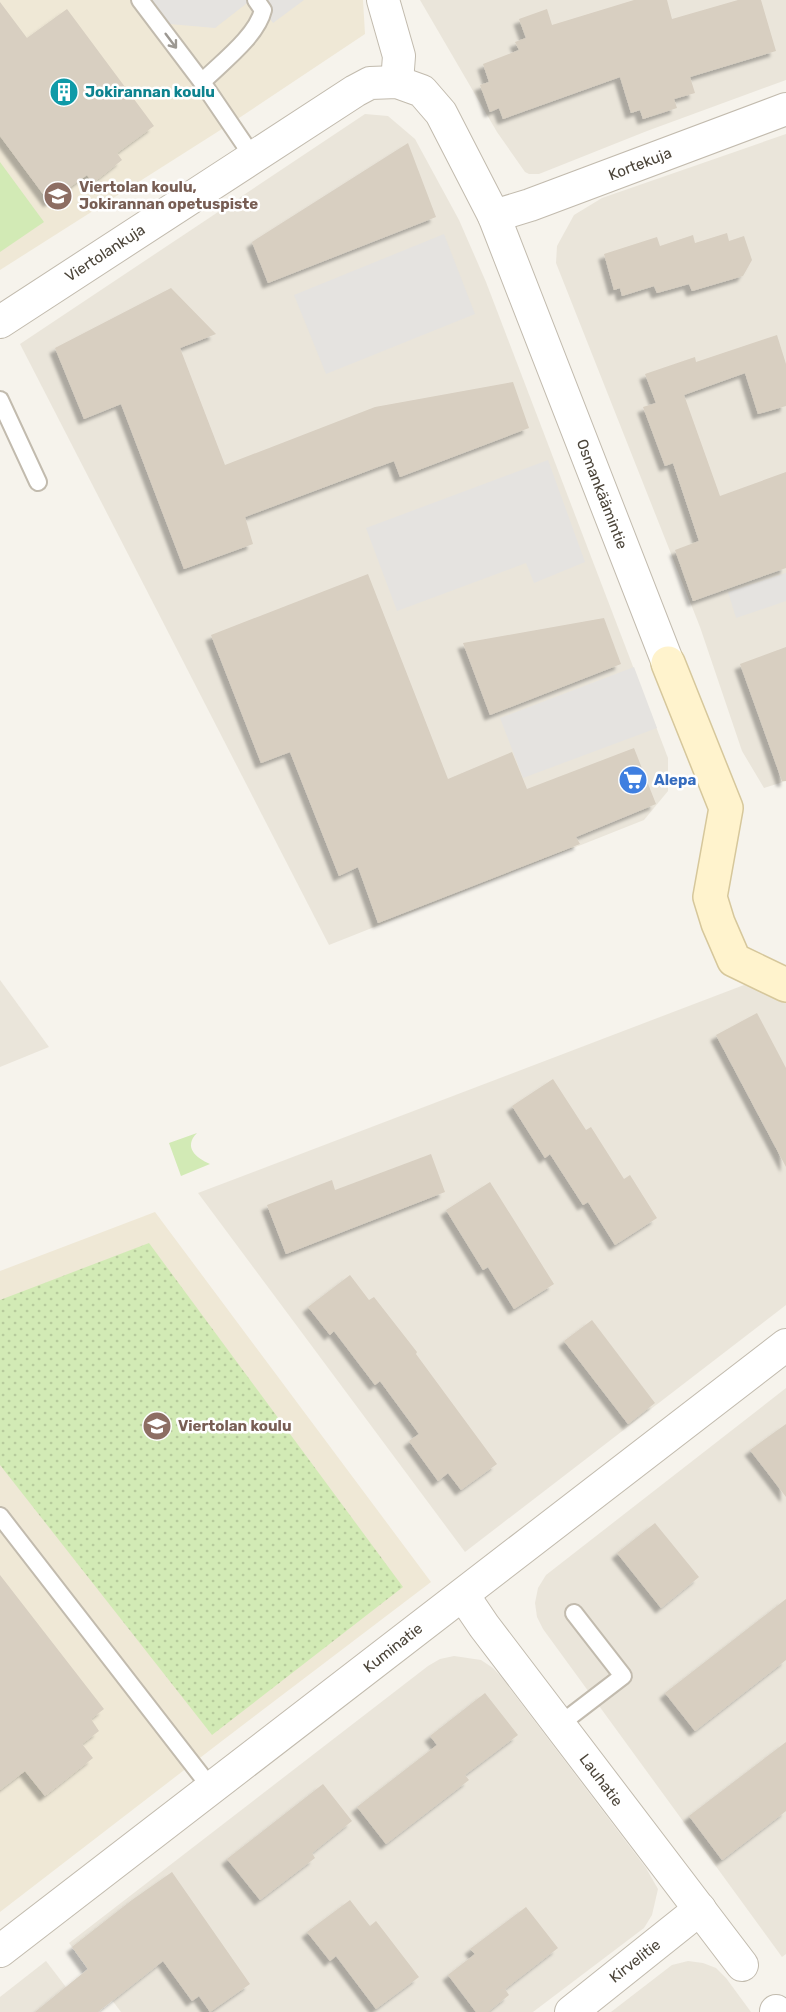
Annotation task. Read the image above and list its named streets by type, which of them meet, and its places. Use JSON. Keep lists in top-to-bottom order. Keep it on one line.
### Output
{"streets":{"street":["Kortekuja","Viertolankuja","Osmankäämintie","Kuminatie","Lauhatie","Kirvelitie"]},"crossings":[["Kortekuja","Osmankäämintie"],["Viertolankuja","Osmankäämintie"],["Kuminatie","Lauhatie"],["Lauhatie","Kirvelitie"]],"places":{"building":["Jokirannan koulu"],"school or university":["Viertolan koulu, Jokirannan opetuspiste","Viertolan koulu"],"supermarket":["Alepa"]}}
